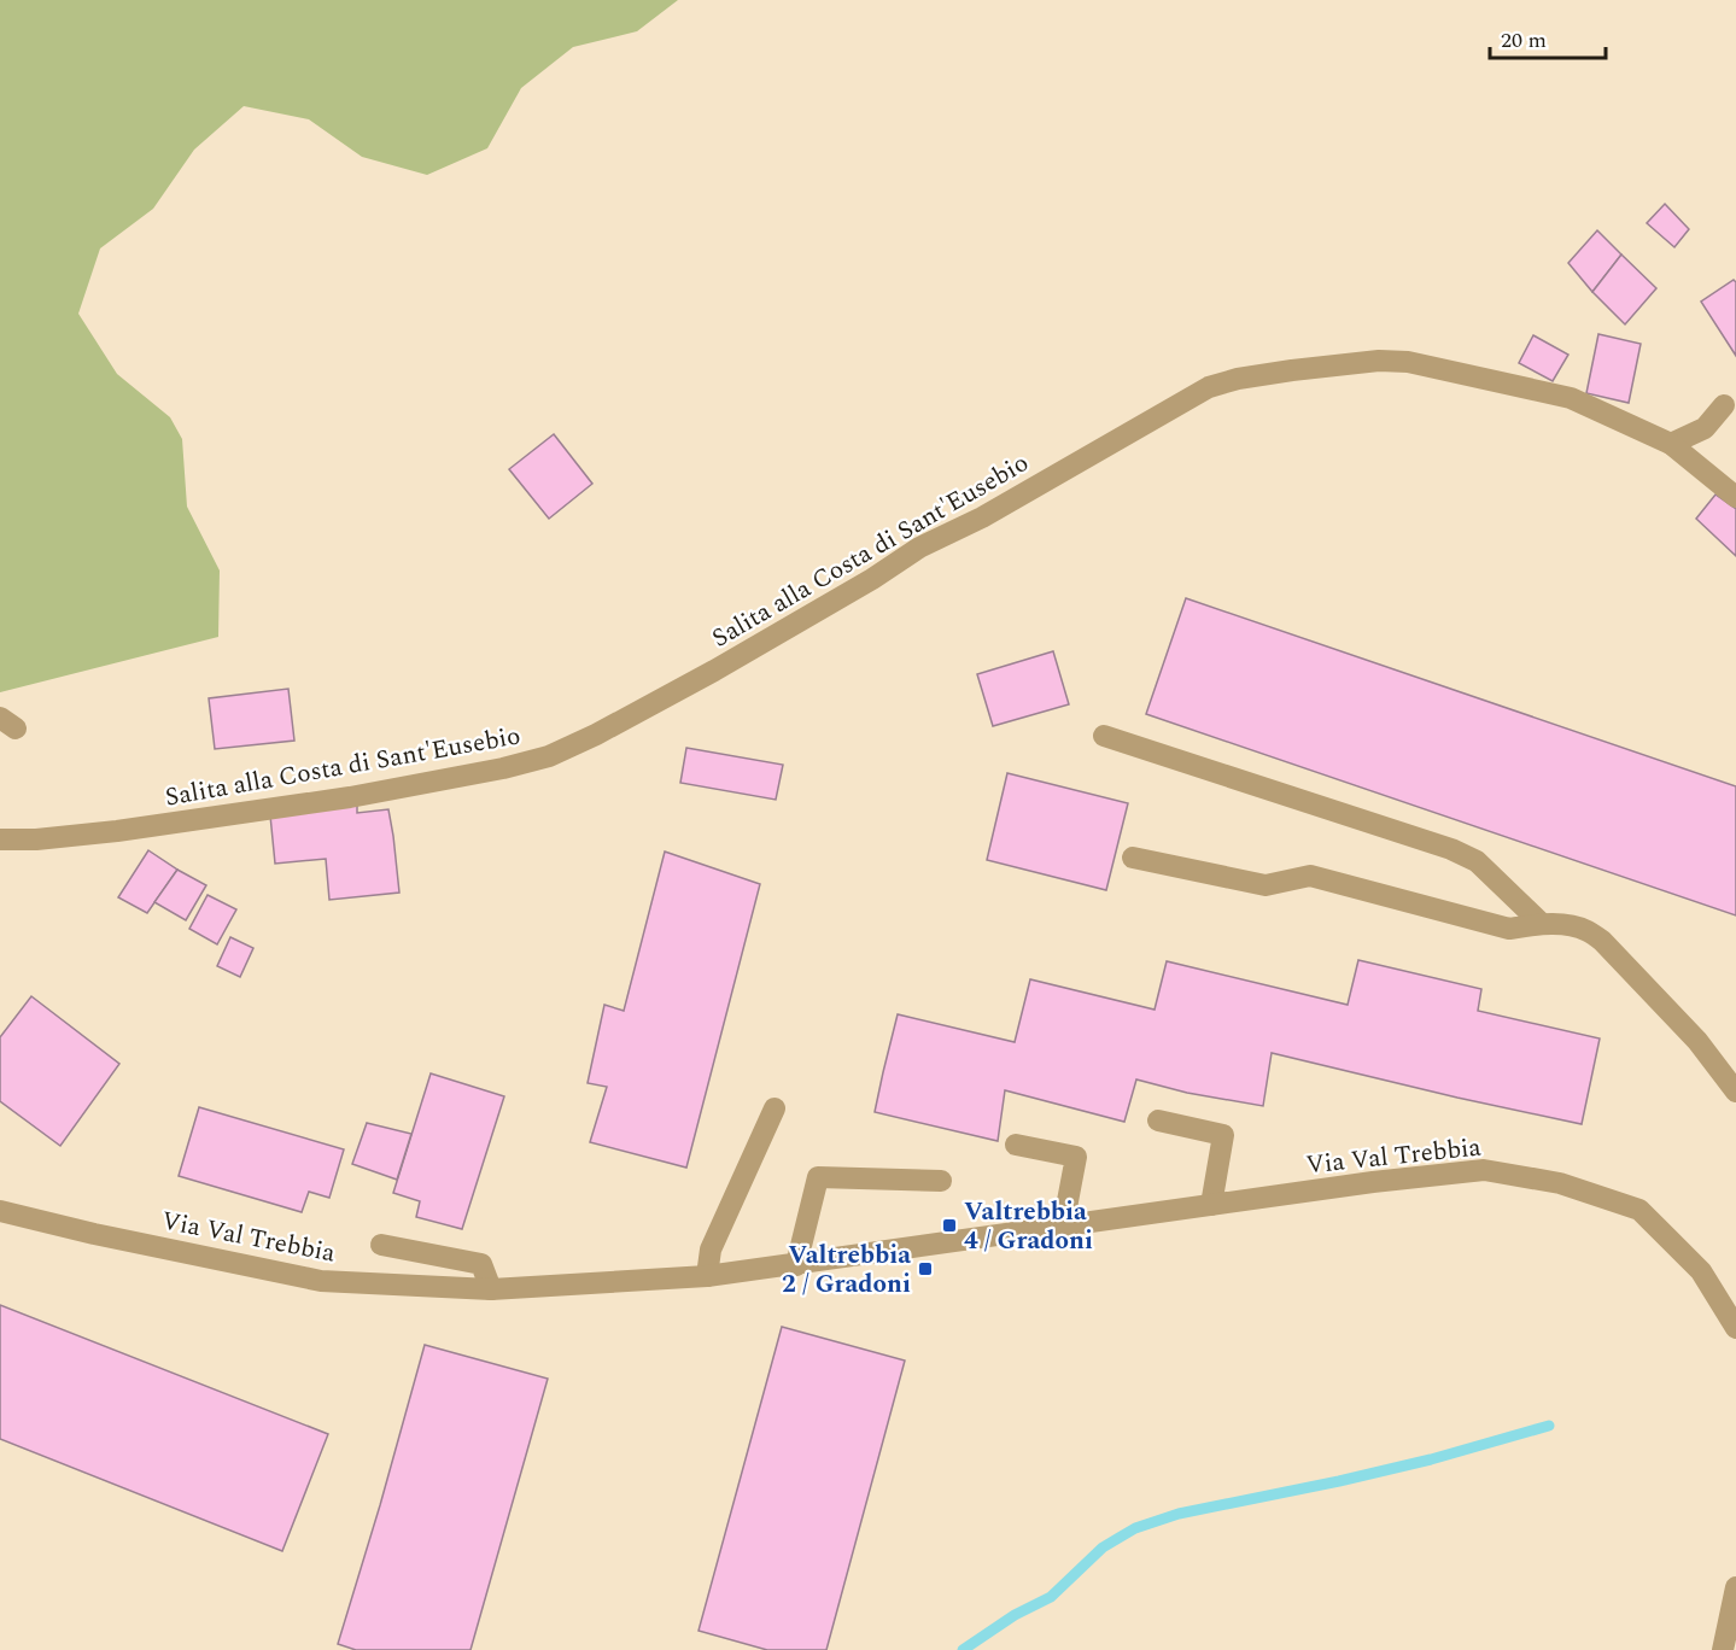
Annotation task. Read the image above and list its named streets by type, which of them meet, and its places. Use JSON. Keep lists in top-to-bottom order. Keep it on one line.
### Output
{"streets":{"street":["Salita alla Costa di Sant'Eusebio","Via Val Trebbia"]},"places":{"transit":["Valtrebbia 4 / Gradoni","Valtrebbia 2 / Gradoni"]},"scale_bar":"20 m"}
